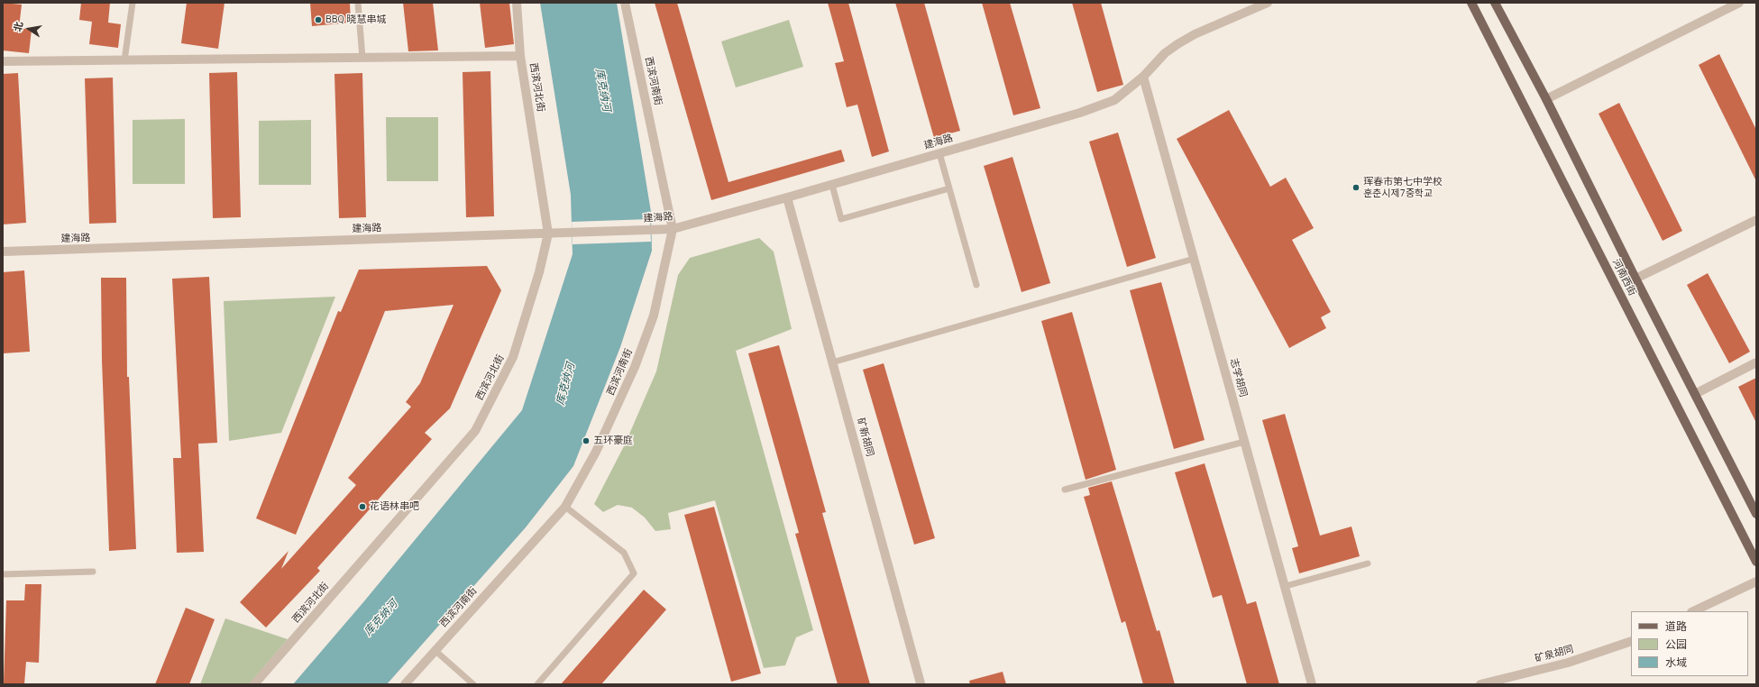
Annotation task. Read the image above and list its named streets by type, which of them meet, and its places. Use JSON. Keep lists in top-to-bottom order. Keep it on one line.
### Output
{"streets":{"main road":["河南西街"],"street":["西滨河南街","西滨河北街","建海路","志学胡同","矿新胡同","矿泉胡同"]},"crossings":[["西滨河南街","建海路"],["西滨河北街","建海路"],["建海路","志学胡同"],["建海路","矿新胡同"]],"water":["库克纳河"],"places":["BBQ 晓慧串城","珲春市第七中学校 훈춘시제7중학교","五环豪庭","花语林串吧"],"legend":["道路","公园","水域"],"north":"left"}
